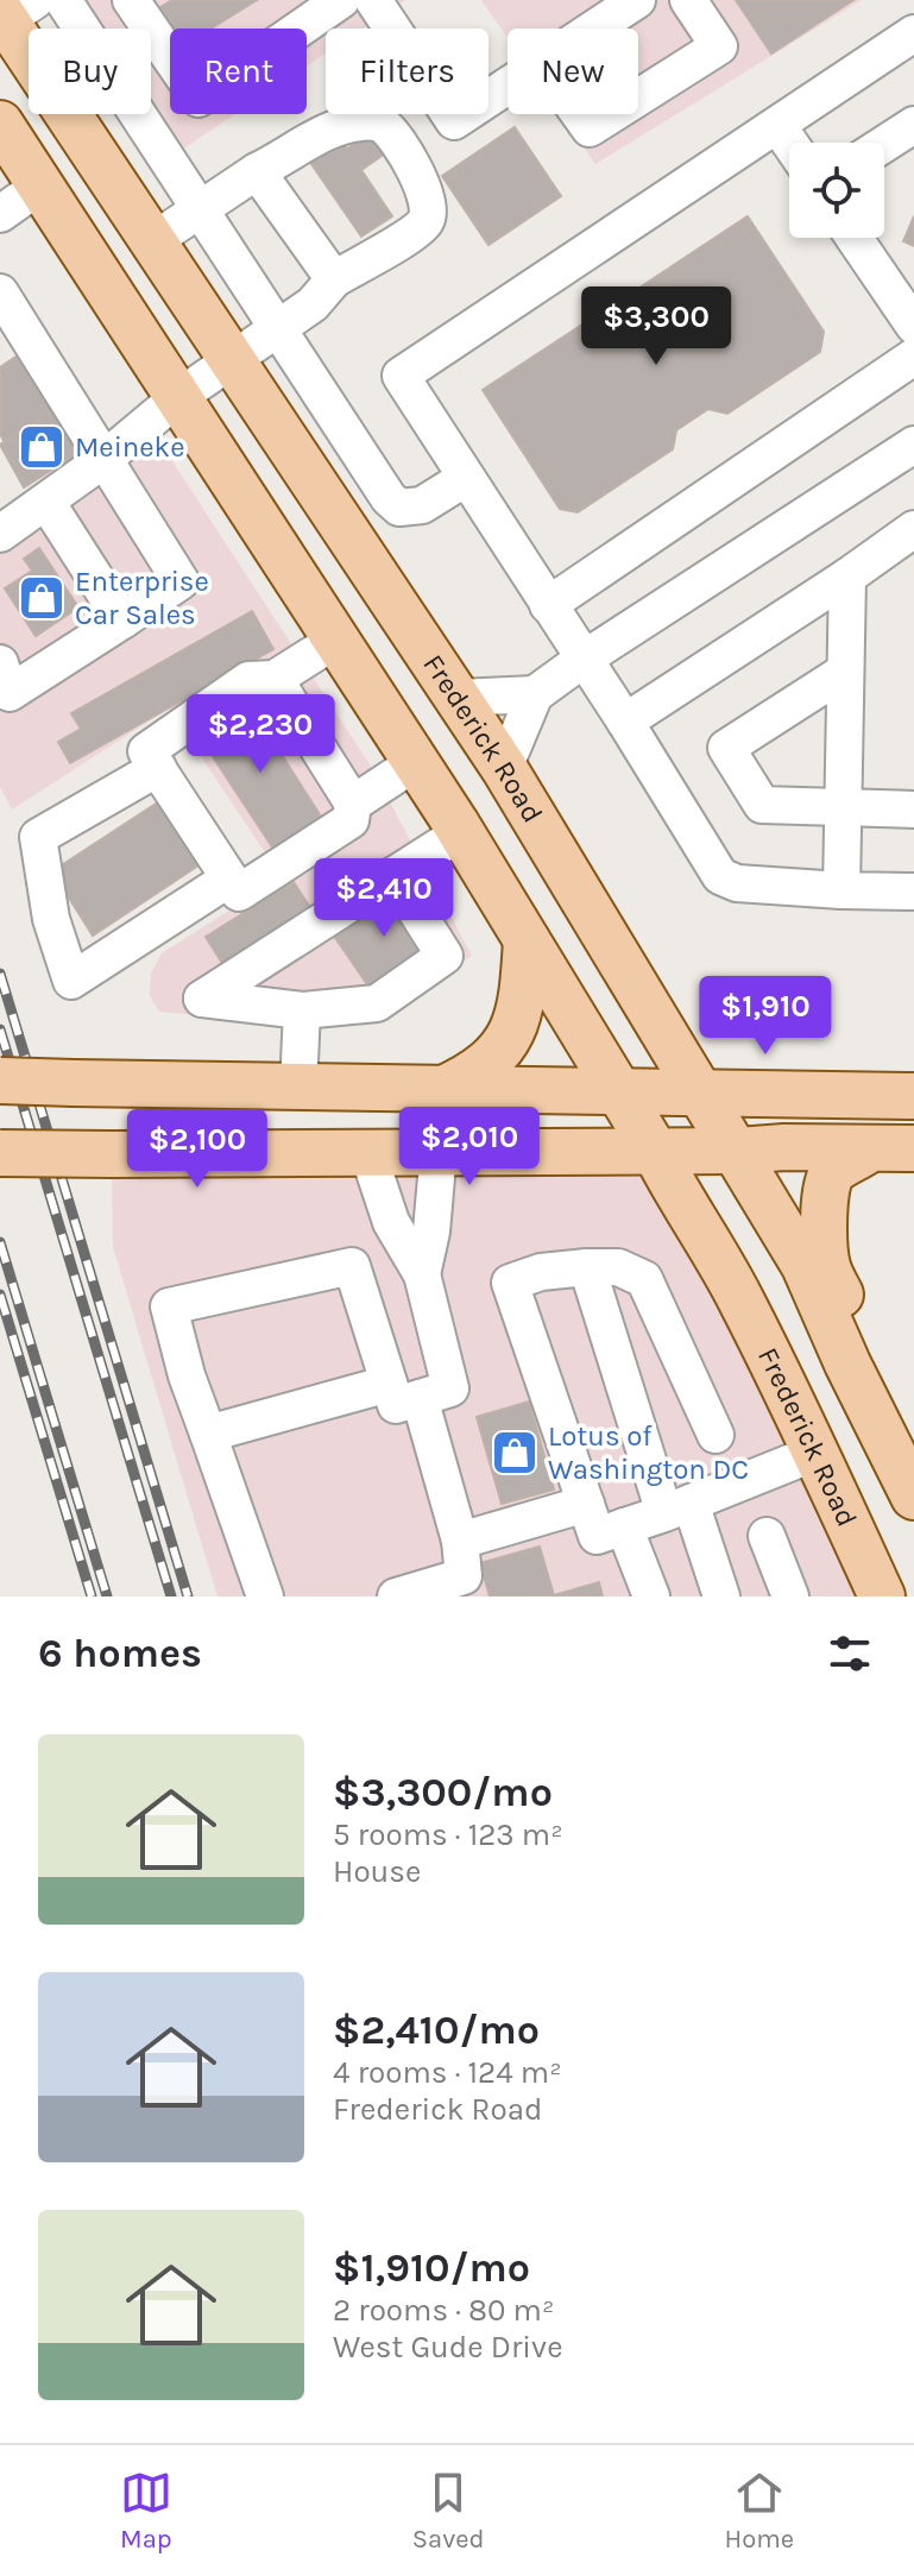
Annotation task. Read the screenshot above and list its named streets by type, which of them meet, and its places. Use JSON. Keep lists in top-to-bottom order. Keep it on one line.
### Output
{"streets":{"main road":["Frederick Road"]},"places":{"shop":["Meineke","Enterprise Car Sales","Lotus of Washington DC"]},"page":{"chip":["Buy","Rent","Filters","New"],"price":["$3,300","$2,230","$2,410","$1,910","$2,010","$2,100"],"heading":"6 homes","list":[{"name":"$3,300/mo","note":"5 rooms · 123 m² · House"},{"name":"$2,410/mo","note":"4 rooms · 124 m² · Frederick Road"},{"name":"$1,910/mo","note":"2 rooms · 80 m² · West Gude Drive"}],"tabs":["Map","Saved","Home"]}}
